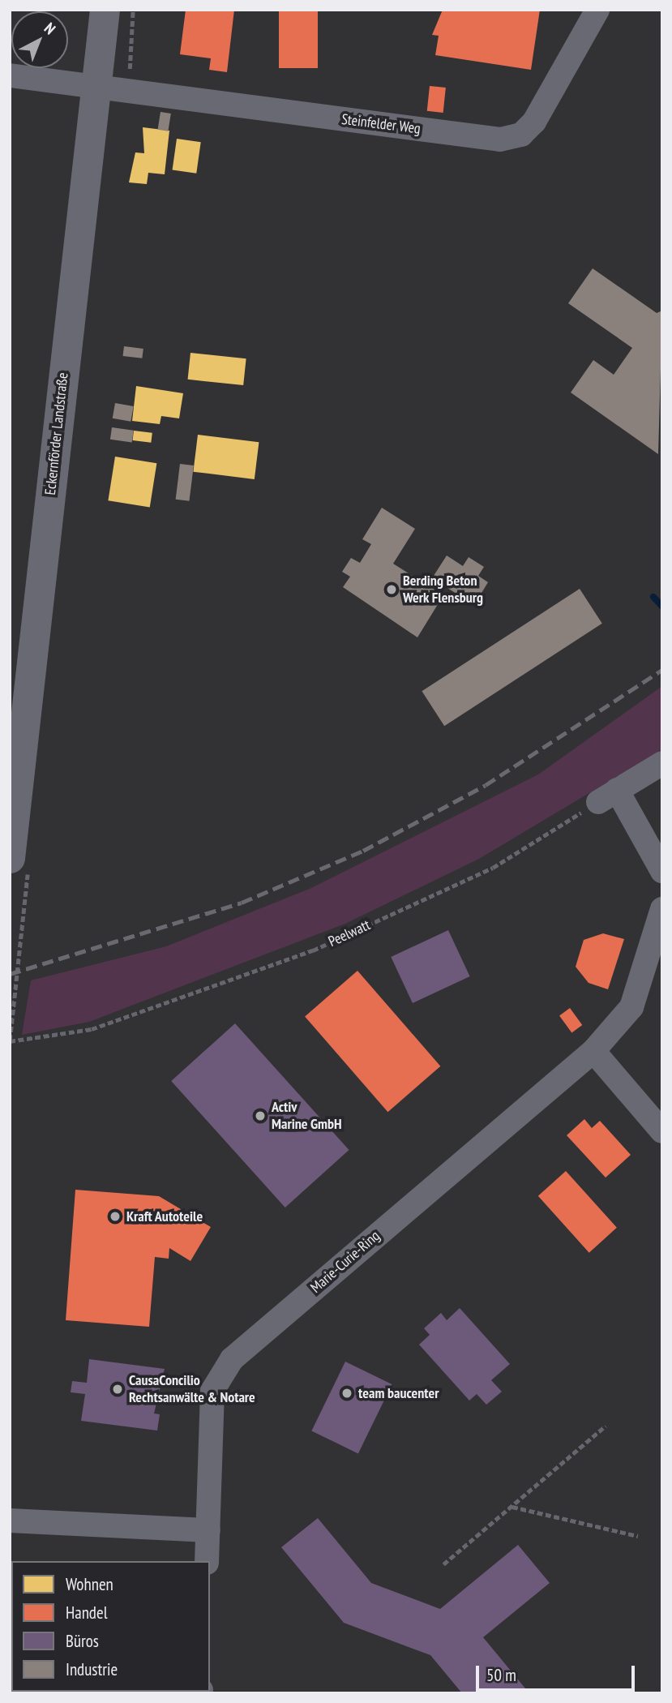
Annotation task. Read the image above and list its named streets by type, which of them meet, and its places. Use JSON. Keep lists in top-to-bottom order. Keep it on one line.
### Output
{"streets":{"street":["Steinfelder Weg","Eckernförder Landstraße","Marie-Curie-Ring"],"path":["Peelwatt"]},"crossings":[["Steinfelder Weg","Eckernförder Landstraße"]],"places":["Berding Beton Werk Flensburg","Activ Marine GmbH","Kraft Autoteile","CausaConcilio Rechtsanwälte & Notare","team baucenter"],"legend":["Wohnen","Handel","Büros","Industrie"],"scale_bar":"50 m","north":"top right"}
